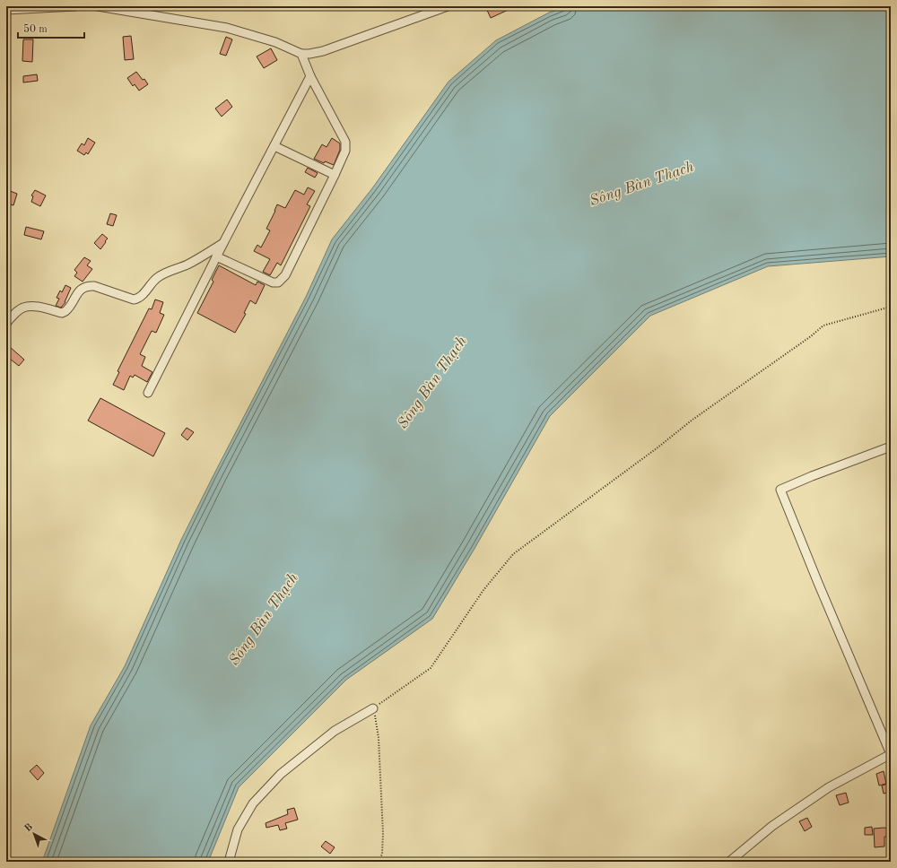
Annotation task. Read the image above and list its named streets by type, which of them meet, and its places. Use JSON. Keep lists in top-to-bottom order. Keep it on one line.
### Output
{"water":["Sông Bàn Thạch"],"scale_bar":"50 m","north":"top left"}
